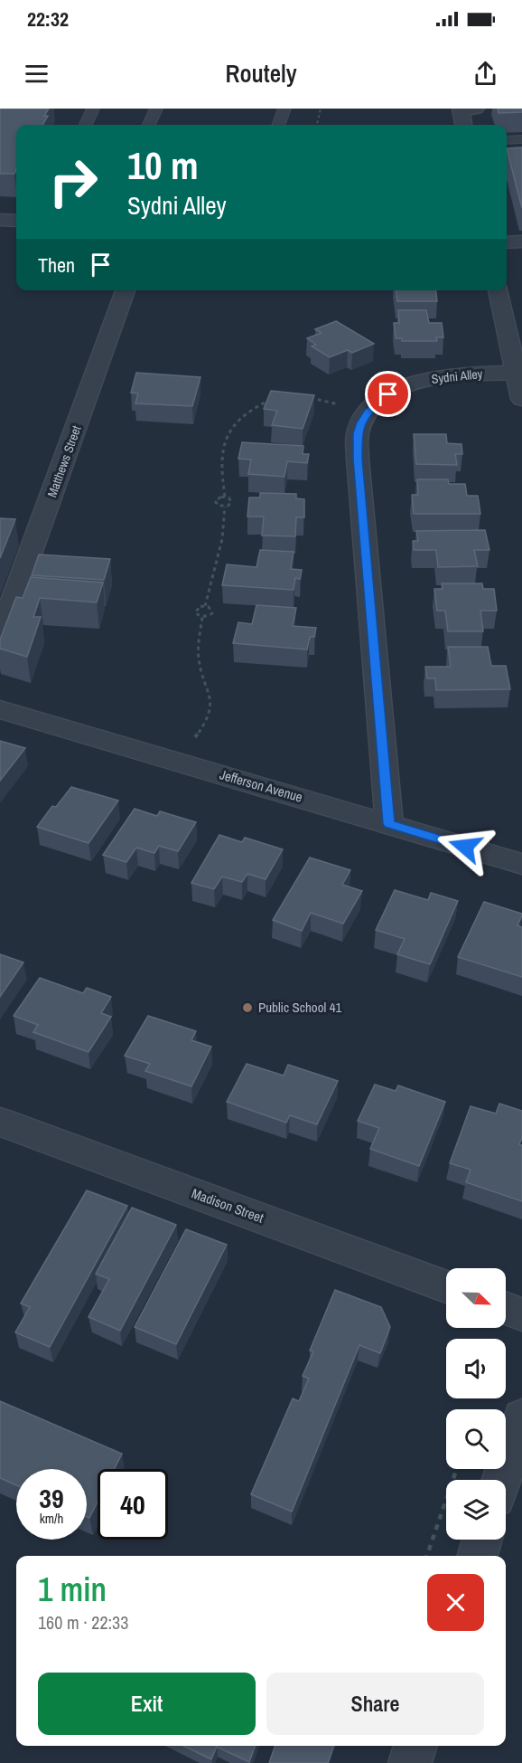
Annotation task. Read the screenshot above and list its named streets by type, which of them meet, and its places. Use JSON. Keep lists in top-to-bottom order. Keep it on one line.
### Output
{"streets":{"street":["Sydni Alley","Matthews Street","Jefferson Avenue","Madison Street"]},"crossings":[["Sydni Alley","Jefferson Avenue"]],"places":["Public School 41"],"north":"bottom right","page":{"status":"22:32","header":"Routely","turn":["10 m","Sydni Alley"],"then":"Then","speed":"39 km/h","limit":"40","heading":["1 min","160 m · 22:33"],"buttons":["Exit","Share"]}}
